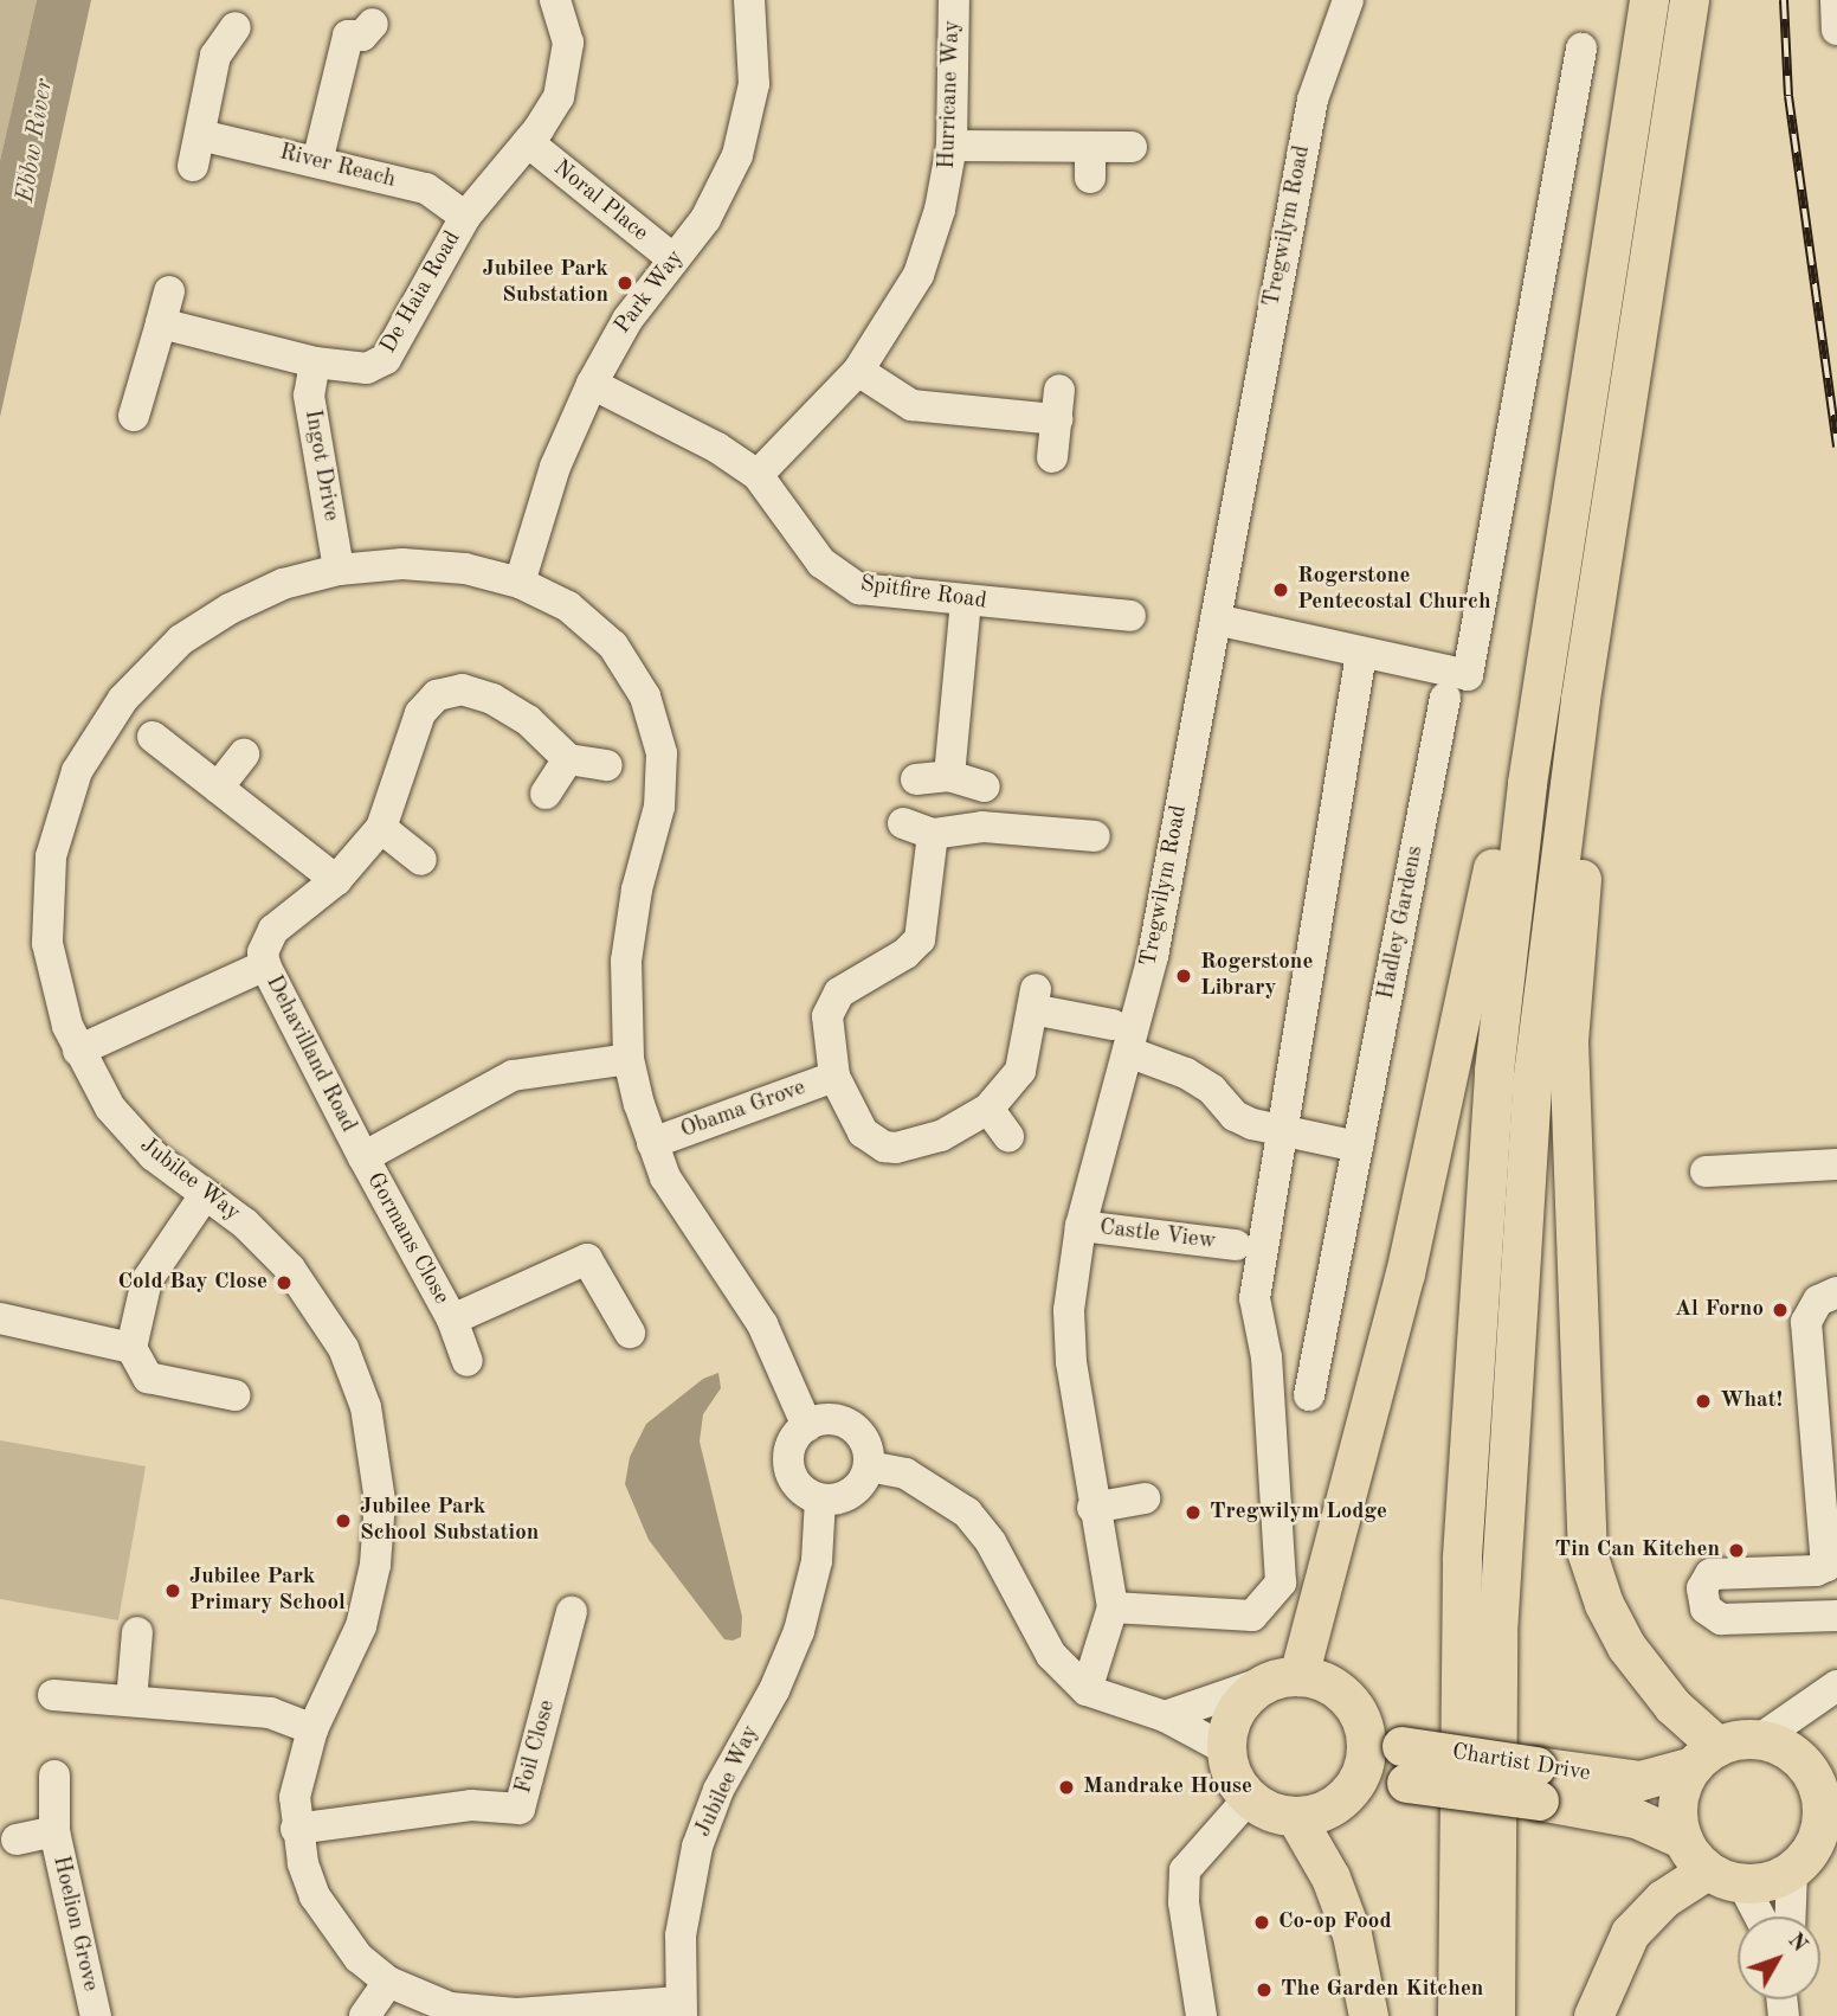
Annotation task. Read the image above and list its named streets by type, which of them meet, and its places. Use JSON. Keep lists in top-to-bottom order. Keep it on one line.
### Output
{"streets":{"main road":["Chartist Drive"],"street":["Hurricane Way","River Reach","Noral Place","Tregwilym Road","De Haia Road","Park Way","Ingot Drive","Spitfire Road","Hadley Gardens","Dehavilland Road","Obama Grove","Jubilee Way","Castle View","Gormans Close","Foil Close","Hoelion Grove"]},"crossings":[["Hurricane Way","Spitfire Road"],["River Reach","De Haia Road"],["Noral Place","De Haia Road"],["Noral Place","Park Way"],["Tregwilym Road","Castle View"],["De Haia Road","Ingot Drive"],["Park Way","Spitfire Road"],["Park Way","Jubilee Way"],["Ingot Drive","Jubilee Way"],["Dehavilland Road","Jubilee Way"],["Dehavilland Road","Gormans Close"],["Obama Grove","Jubilee Way"],["Jubilee Way","Foil Close"]],"water":["Ebbw River"],"places":["Jubilee Park Substation","Rogerstone Pentecostal Church","Rogerstone Library","Cold Bay Close","Al Forno","What!","Tregwilym Lodge","Jubilee Park School Substation","Tin Can Kitchen","Jubilee Park Primary School","Mandrake House","Co-op Food","The Garden Kitchen"],"north":"top right"}
